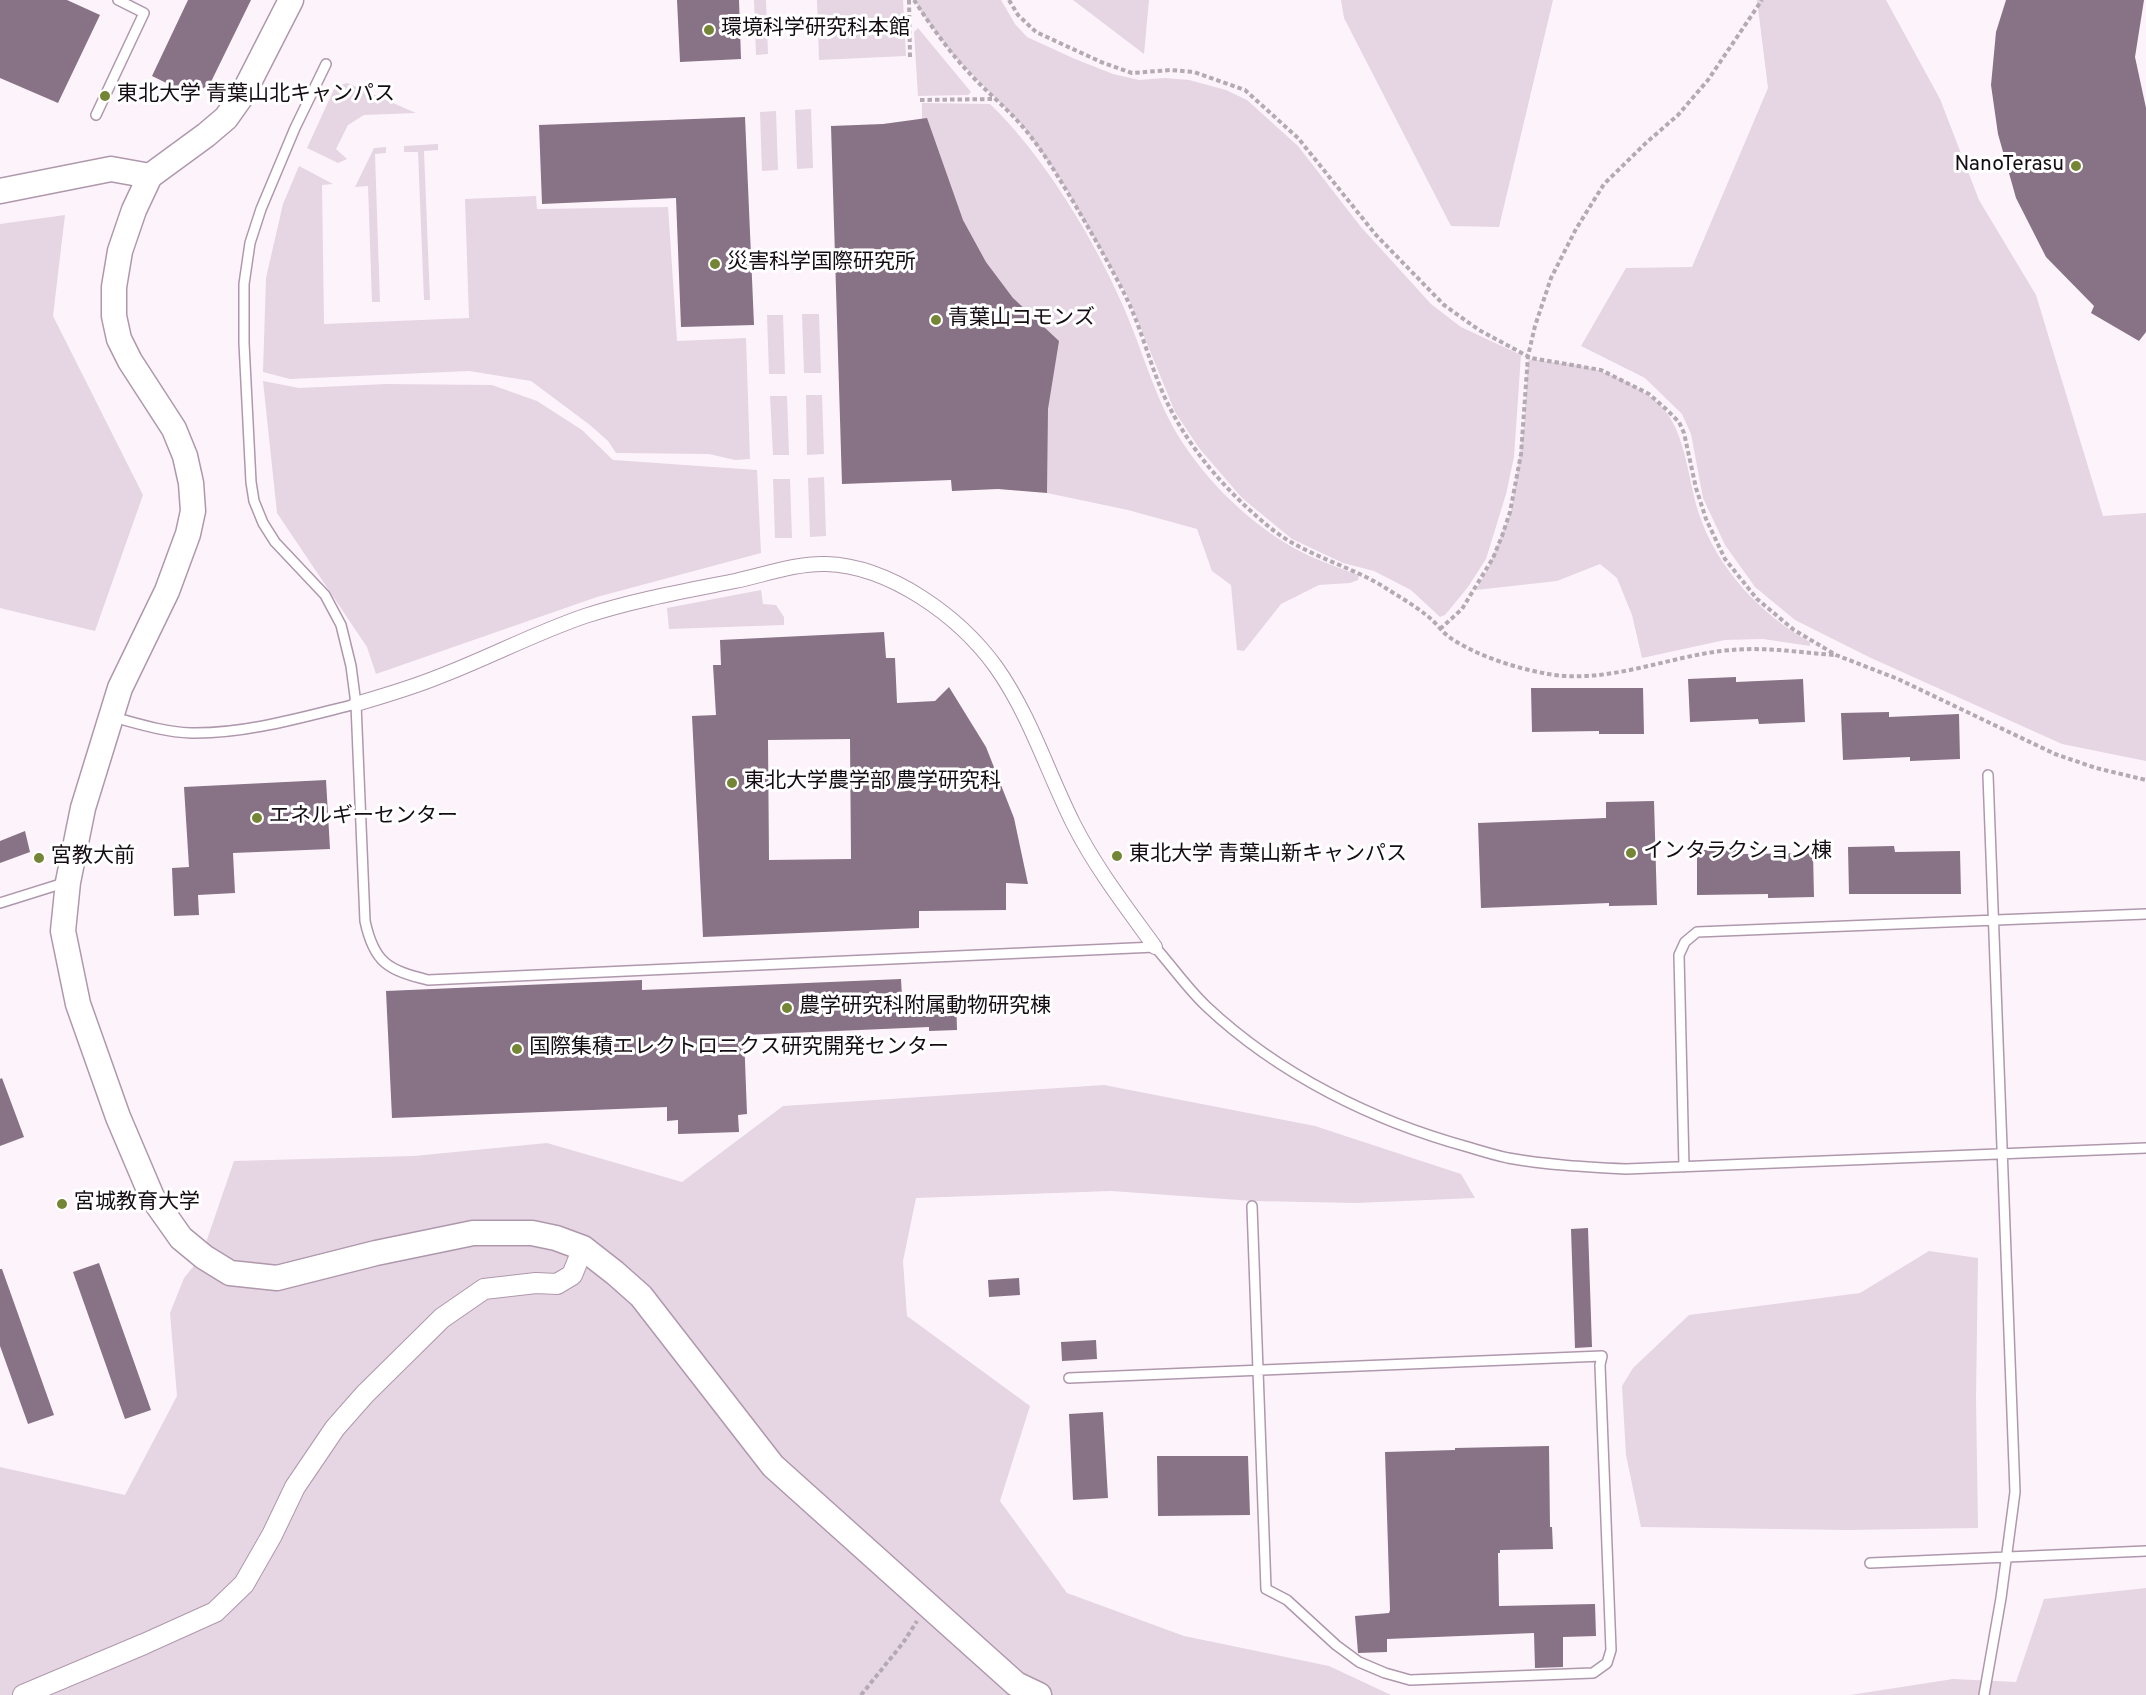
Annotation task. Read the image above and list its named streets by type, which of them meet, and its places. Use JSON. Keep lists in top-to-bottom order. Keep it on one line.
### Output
{"places":["環境科学研究科本館","東北大学 青葉山北キャンパス","NanoTerasu","災害科学国際研究所","青葉山コモンズ","東北大学農学部 農学研究科","エネルギーセンター","インタラクション棟","東北大学 青葉山新キャンパス","宮教大前","農学研究科附属動物研究棟","国際集積エレクトロニクス研究開発センター","宮城教育大学"]}
